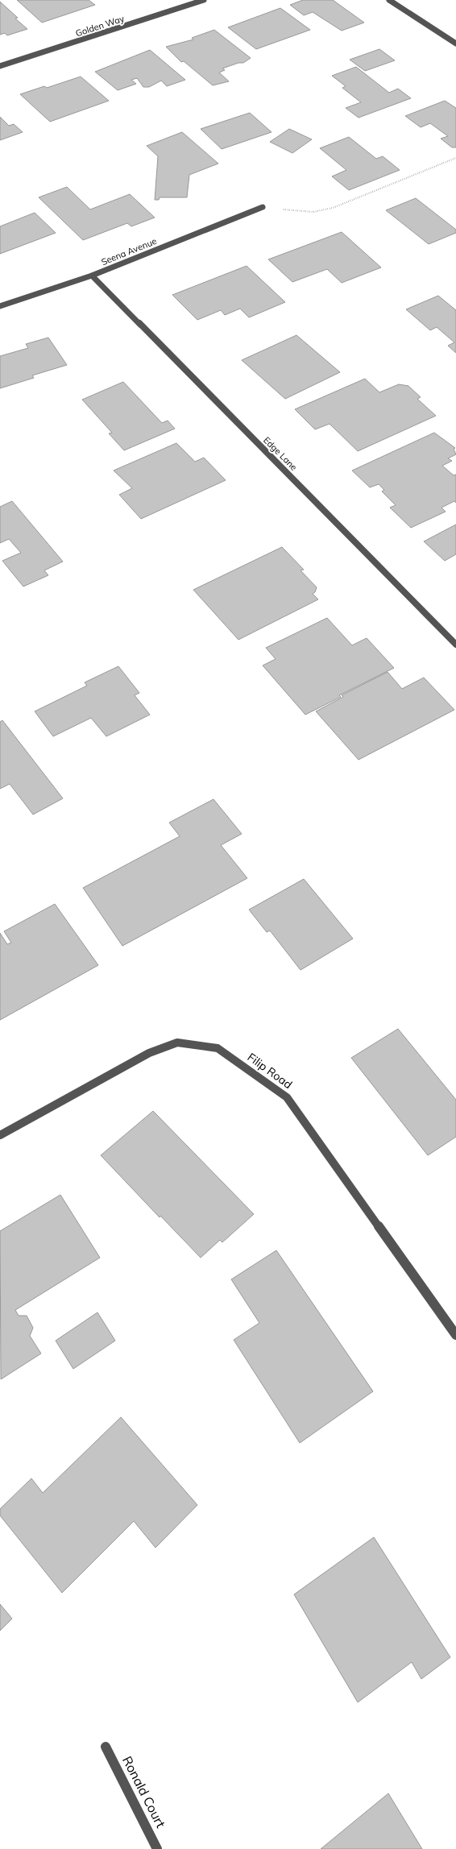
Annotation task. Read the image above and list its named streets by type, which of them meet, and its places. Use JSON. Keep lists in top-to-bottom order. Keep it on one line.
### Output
{"streets":{"street":["Golden Way","Seena Avenue","Edge Lane","Filip Road","Ronald Court"]},"crossings":[["Seena Avenue","Edge Lane"]]}
